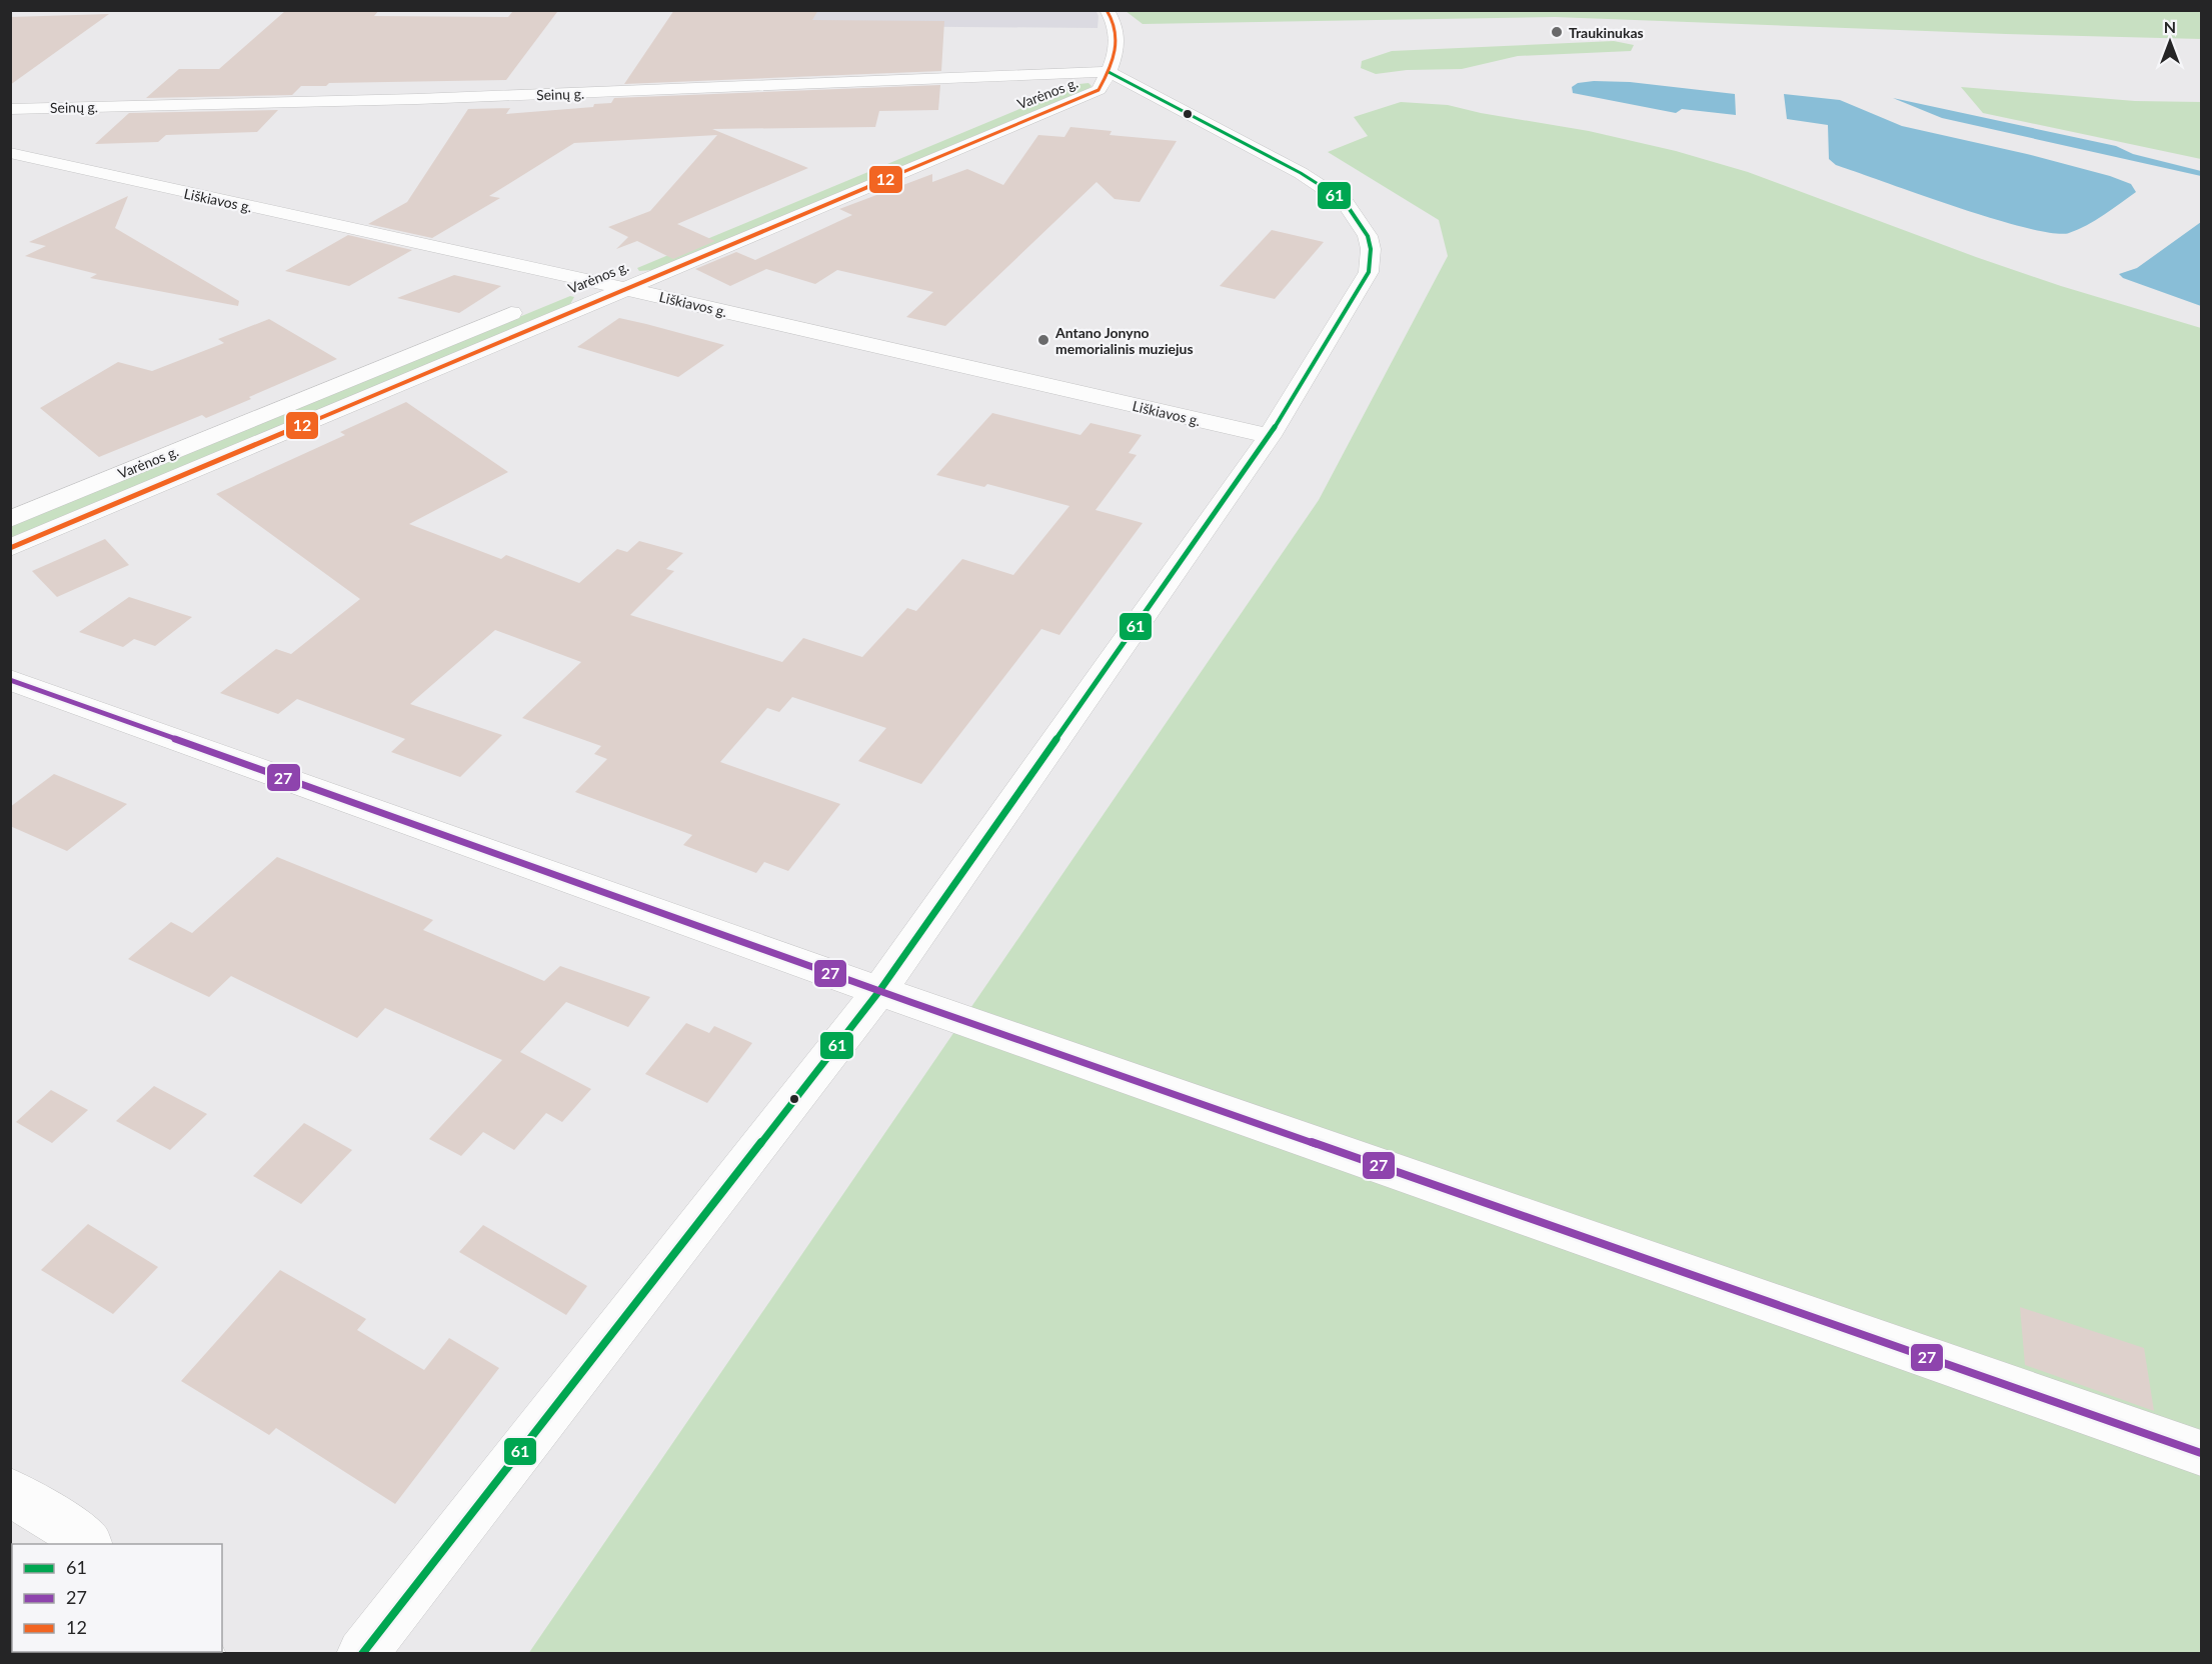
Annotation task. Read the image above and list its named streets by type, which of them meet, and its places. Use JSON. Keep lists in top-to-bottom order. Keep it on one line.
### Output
{"streets":{"street":["Varėnos g.","Seinų g.","Liškiavos g."]},"crossings":[["Varėnos g.","Seinų g."],["Varėnos g.","Liškiavos g."]],"places":["Traukinukas","Antano Jonyno memorialinis muziejus"],"lines":["transit line 12","transit line 61","transit line 27"],"legend":["61","27","12"],"north":"top"}
